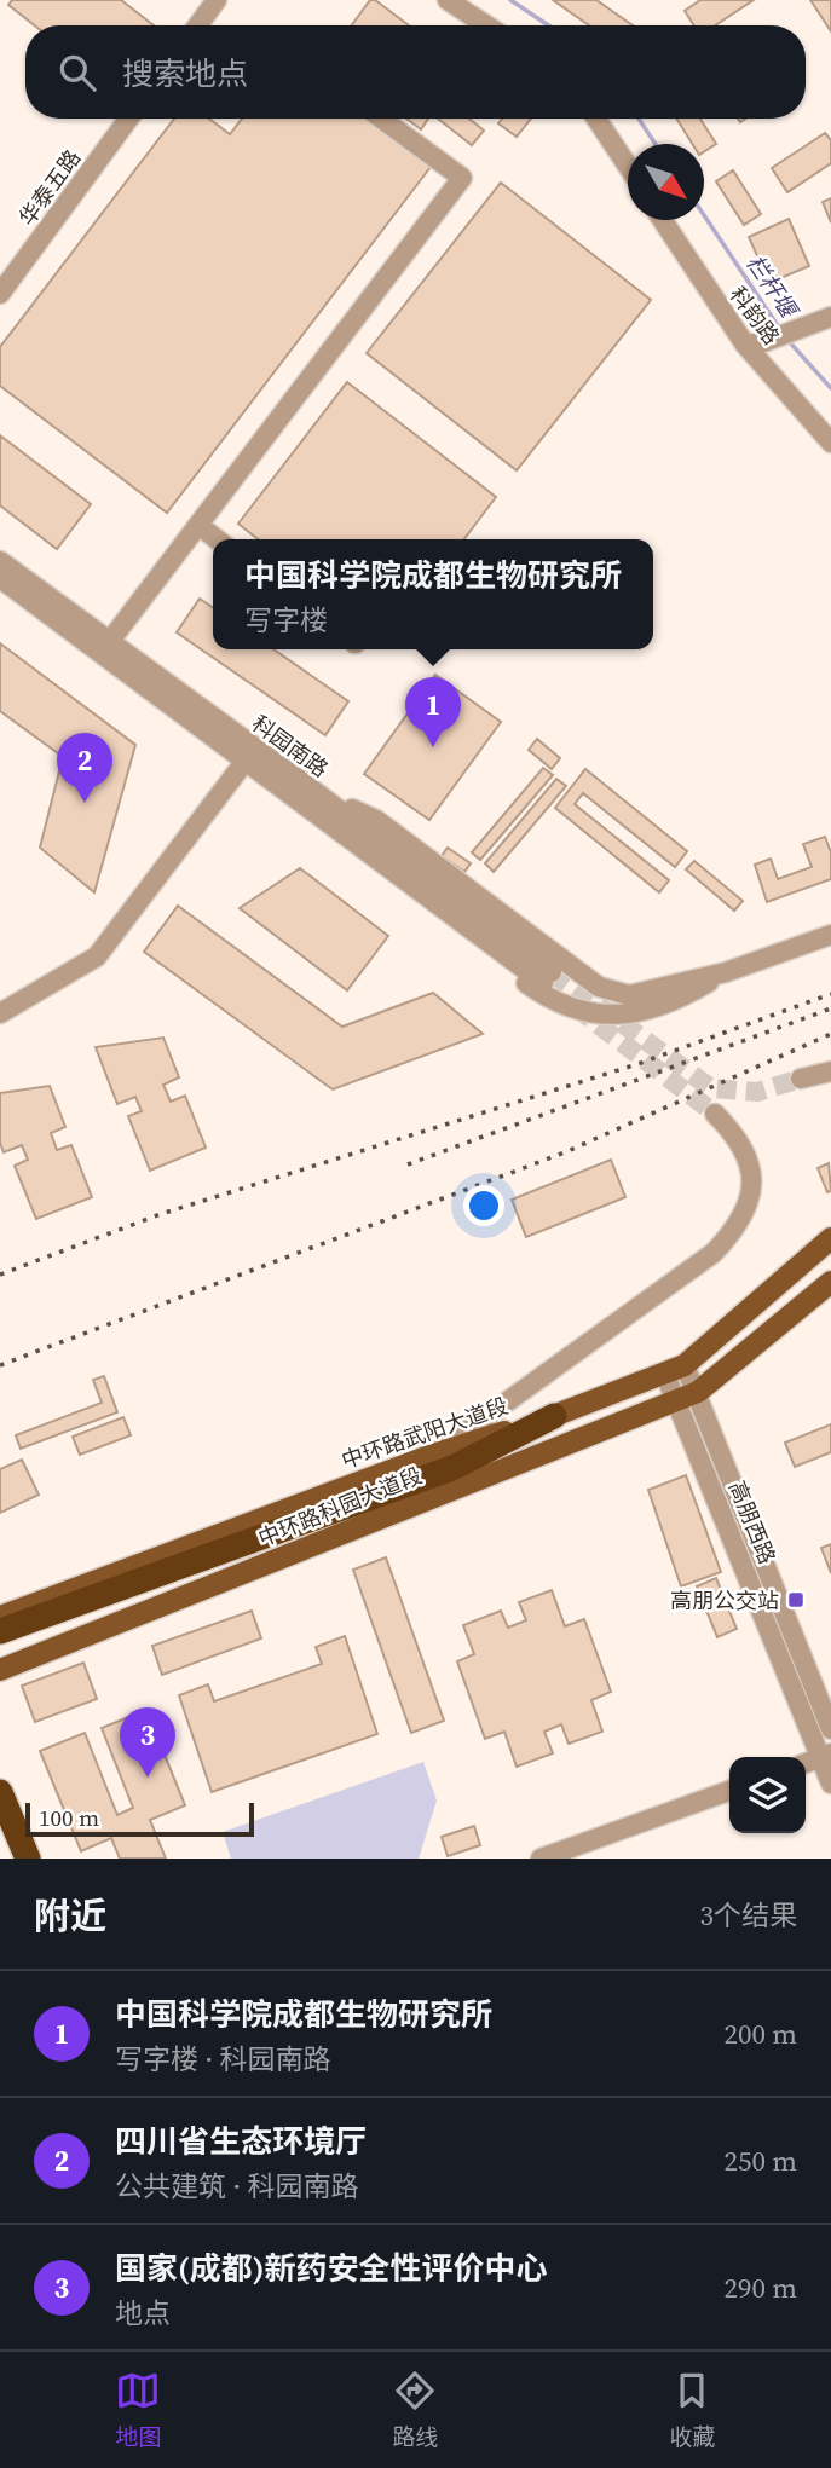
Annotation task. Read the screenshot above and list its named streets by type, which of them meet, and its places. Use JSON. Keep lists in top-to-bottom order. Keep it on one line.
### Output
{"streets":{"main road":["中环路武阳大道段","中环路科园大道段"],"street":["华泰五路","科韵路","科园南路","高朋西路"]},"crossings":[["中环路科园大道段","高朋西路"]],"water":["栏杆堰"],"places":{"transit":["高朋公交站"]},"scale_bar":"100 m","north":"bottom right","page":{"search":"搜索地点","popup":["中国科学院成都生物研究所","写字楼"],"pins":["1","2","3"],"scale":"100 m","heading":["附近","3个结果"],"list":[{"mark":"1","name":"中国科学院成都生物研究所","note":"写字楼 · 科园南路","value":"200 m"},{"mark":"2","name":"四川省生态环境厅","note":"公共建筑 · 科园南路","value":"250 m"},{"mark":"3","name":"国家(成都)新药安全性评价中心","note":"地点","value":"290 m"}],"nav":["地图","路线","收藏"]}}
